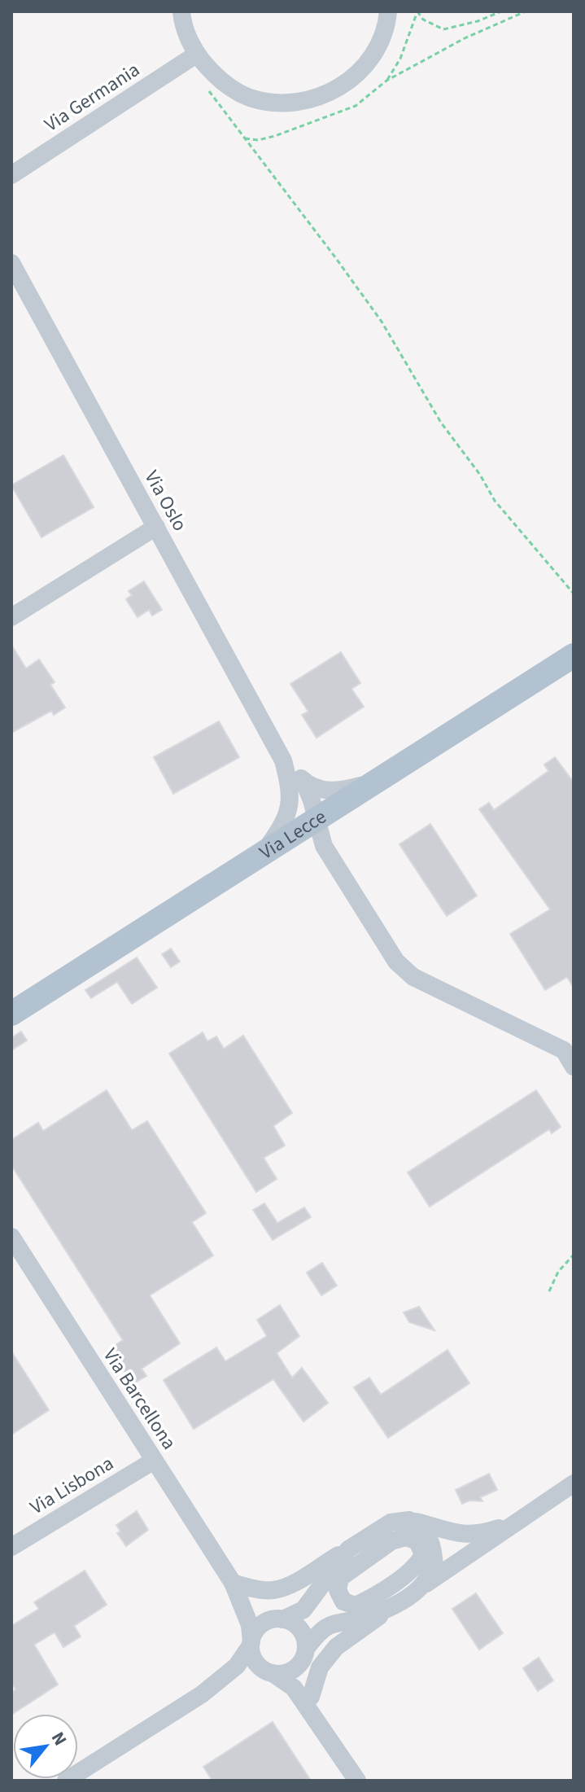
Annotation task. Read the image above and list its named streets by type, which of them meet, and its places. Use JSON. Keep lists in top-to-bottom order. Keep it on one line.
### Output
{"streets":{"main road":["Via Lecce"],"street":["Via Germania","Via Oslo","Via Barcellona","Via Lisbona"]},"crossings":[["Via Oslo","Via Lecce"],["Via Barcellona","Via Lisbona"]],"north":"top right"}
